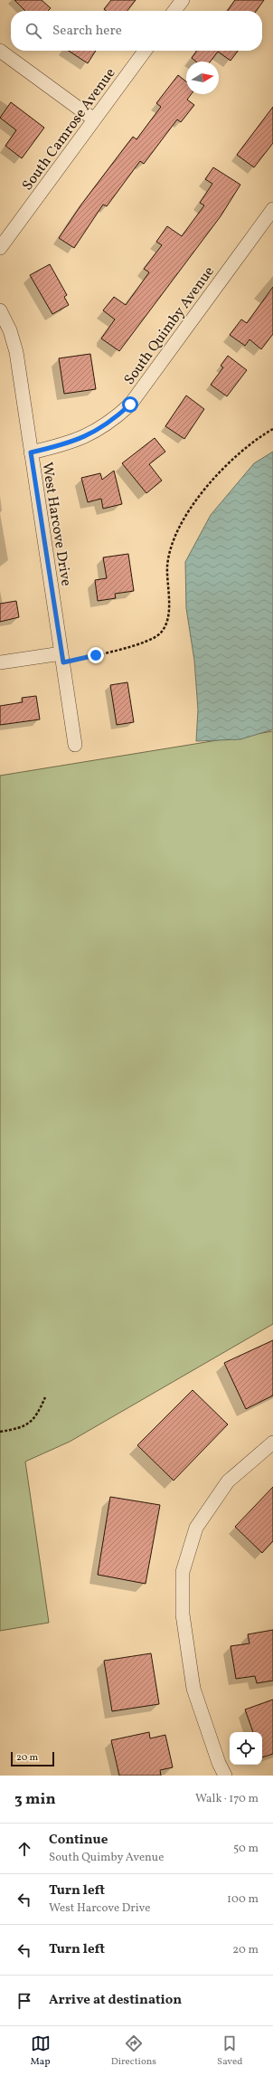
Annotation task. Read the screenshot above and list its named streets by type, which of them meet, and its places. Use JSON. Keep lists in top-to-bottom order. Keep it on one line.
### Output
{"streets":{"street":["South Camrose Avenue","South Quimby Avenue","West Harcove Drive"]},"crossings":[["South Quimby Avenue","West Harcove Drive"]],"scale_bar":"20 m","north":"right","page":{"search":"Search here","scale":"20 m","heading":["3 min","Walk · 170 m"],"list":[["Continue","South Quimby Avenue","50 m"],["Turn left","West Harcove Drive","100 m"],["Turn left","20 m"],"Arrive at destination"],"nav":["Map","Directions","Saved"]}}
